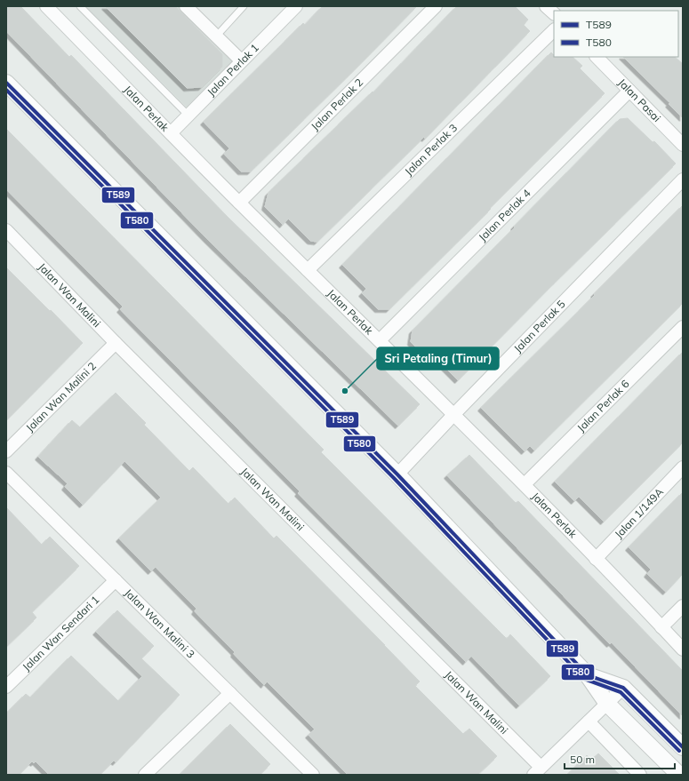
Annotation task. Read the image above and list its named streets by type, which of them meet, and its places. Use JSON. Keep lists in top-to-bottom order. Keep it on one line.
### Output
{"streets":{"street":["Jalan Perlak 1","Jalan Pasai","Jalan Perlak 2","Jalan Perlak","Jalan Perlak 3","Jalan Perlak 4","Jalan Wan Malini","Jalan Perlak 5","Jalan Wan Malini 2","Jalan Perlak 6","Jalan 1/149A","Jalan Wan Malini 3","Jalan Wan Sendari 1"]},"crossings":[["Jalan Perlak 1","Jalan Perlak"],["Jalan Pasai","Jalan Perlak 4"],["Jalan Perlak 2","Jalan Perlak"],["Jalan Perlak","Jalan Perlak 3"],["Jalan Perlak","Jalan Perlak 4"],["Jalan Perlak","Jalan Perlak 5"],["Jalan Perlak","Jalan Perlak 6"],["Jalan Perlak","Jalan 1/149A"],["Jalan Wan Malini","Jalan Wan Malini 2"],["Jalan Wan Malini 3","Jalan Wan Sendari 1"]],"places":["Sri Petaling (Timur)"],"lines":["transit line T589","transit line T580"],"legend":["T589","T580"],"scale_bar":"50 m"}
